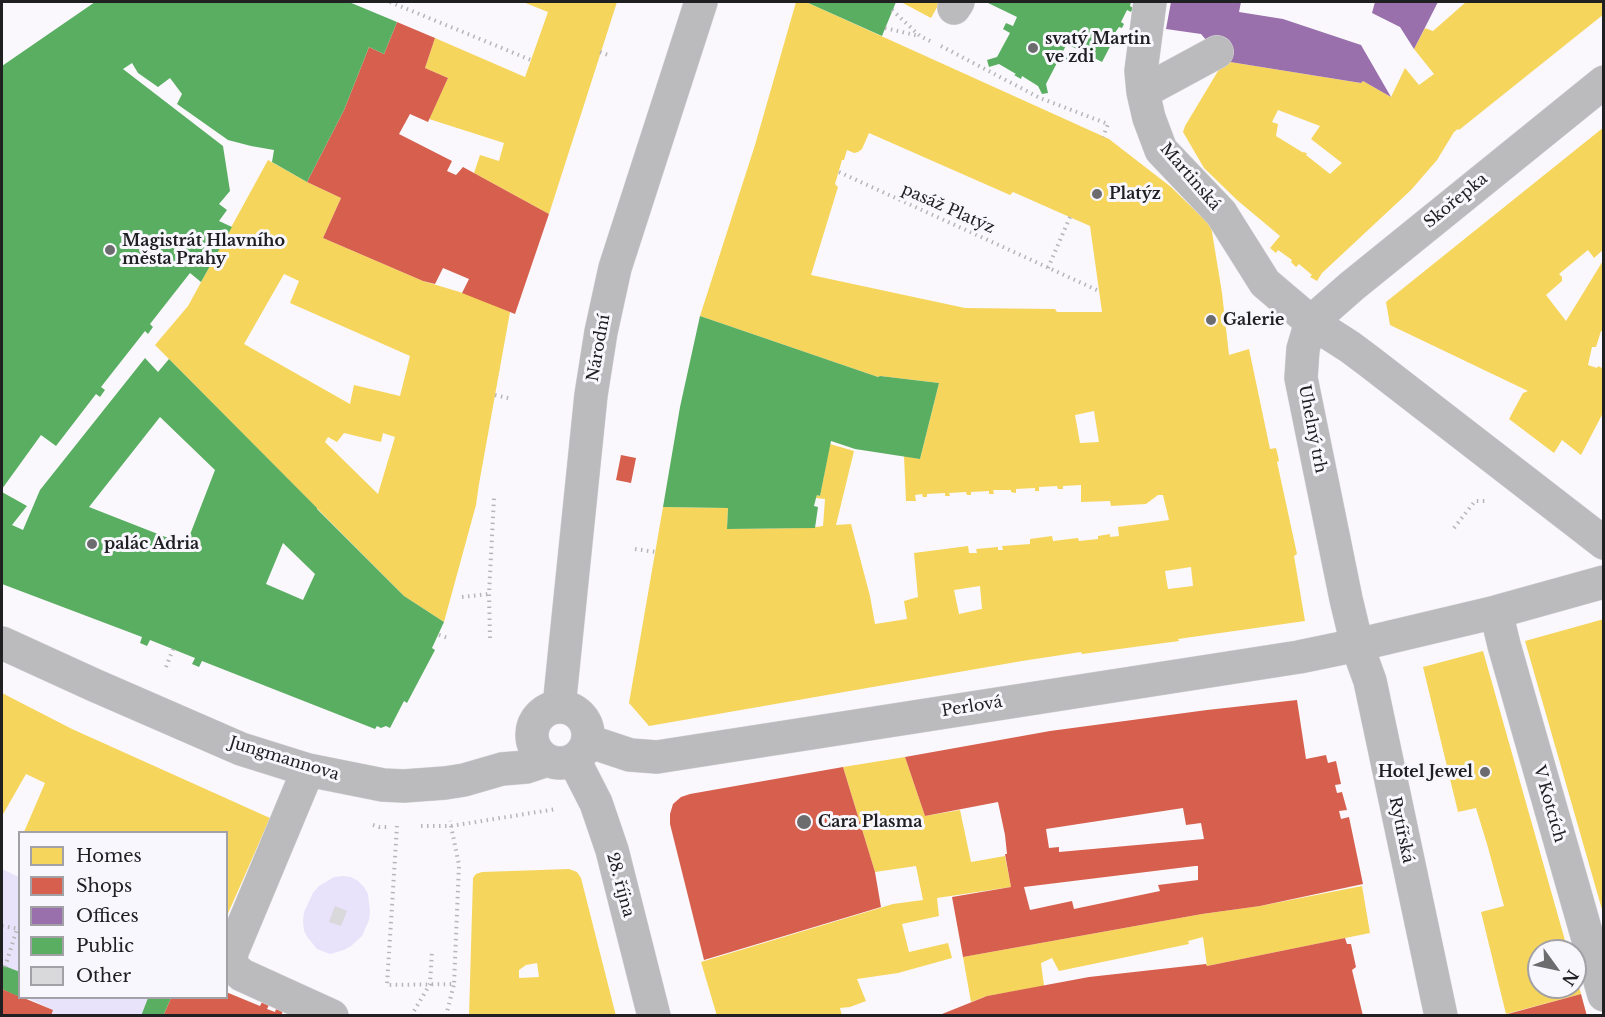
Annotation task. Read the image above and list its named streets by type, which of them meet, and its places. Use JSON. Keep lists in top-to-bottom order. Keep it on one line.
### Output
{"streets":{"street":["Martinská","Skořepka","Národní","Uhelný trh","Perlová","Jungmannova","V Kotcích","Rytířská","28. října"],"path":["pasáž Platýz"]},"crossings":[["Martinská","Skořepka"],["Martinská","Uhelný trh"],["Skořepka","Uhelný trh"],["Národní","Perlová"],["Národní","Jungmannova"],["Národní","28. října"],["Uhelný trh","Perlová"],["Uhelný trh","Rytířská"],["Perlová","Jungmannova"],["Perlová","Rytířská"],["Perlová","28. října"],["Jungmannova","28. října"]],"places":["svatý Martin ve zdi","Platýz","Magistrát Hlavního města Prahy","Galerie","palác Adria","Hotel Jewel","Cara Plasma"],"legend":["Homes","Shops","Offices","Public","Other"],"north":"bottom right"}
